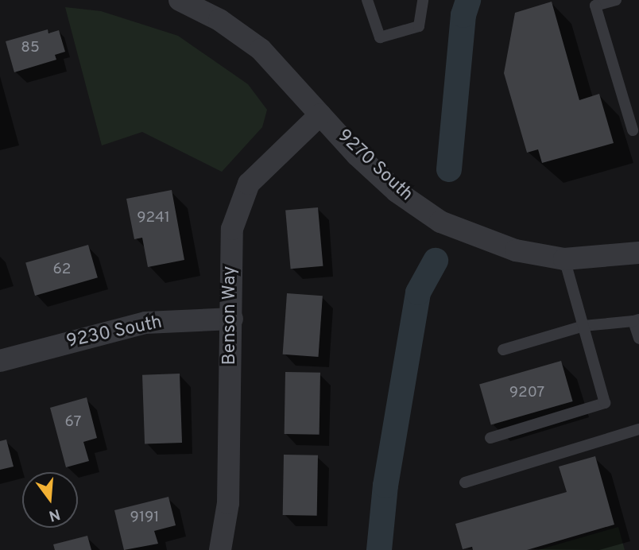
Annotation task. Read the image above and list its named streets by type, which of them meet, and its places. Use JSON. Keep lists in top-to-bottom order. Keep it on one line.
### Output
{"streets":{"street":["9270 South","Benson Way","9230 South"]},"crossings":[["9270 South","Benson Way"],["Benson Way","9230 South"]],"house_numbers":["85","9241","62","9207","67","9191"],"north":"bottom"}
